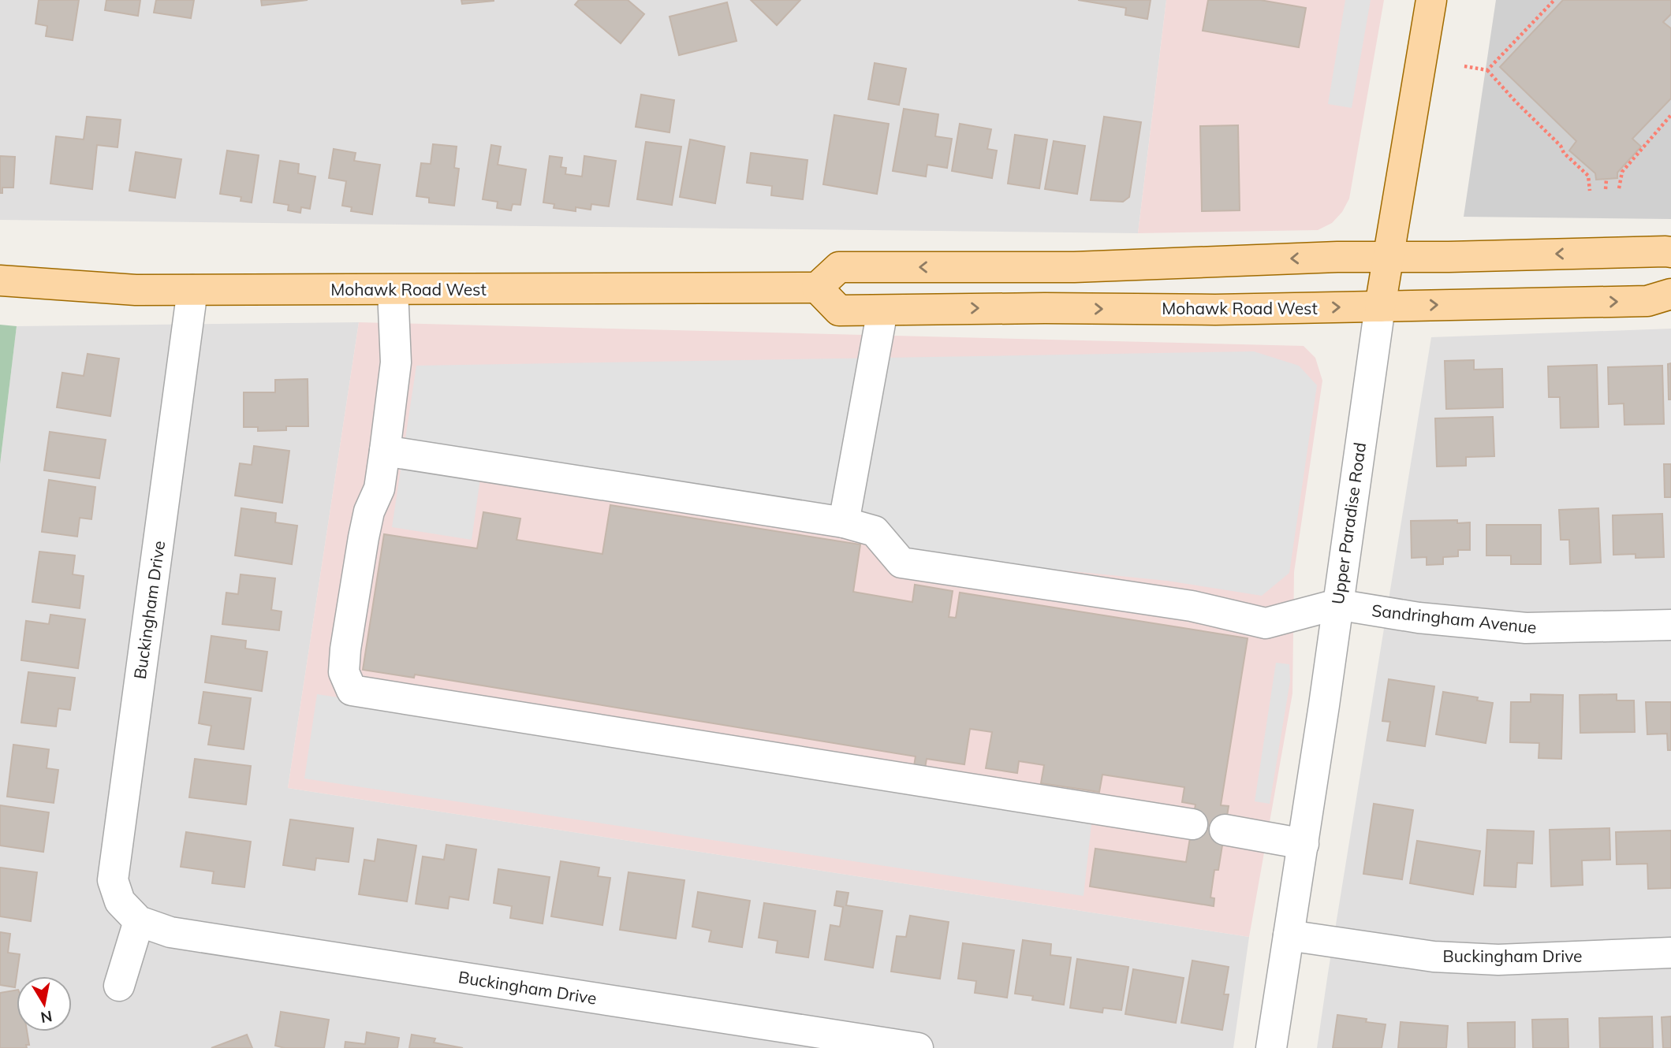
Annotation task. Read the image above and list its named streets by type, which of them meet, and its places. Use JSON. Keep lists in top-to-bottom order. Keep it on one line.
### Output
{"streets":{"main road":["Mohawk Road West","Upper Paradise Road"],"street":["Buckingham Drive","Sandringham Avenue"]},"crossings":[["Mohawk Road West","Upper Paradise Road"],["Mohawk Road West","Buckingham Drive"],["Upper Paradise Road","Buckingham Drive"],["Upper Paradise Road","Sandringham Avenue"]],"north":"bottom"}
